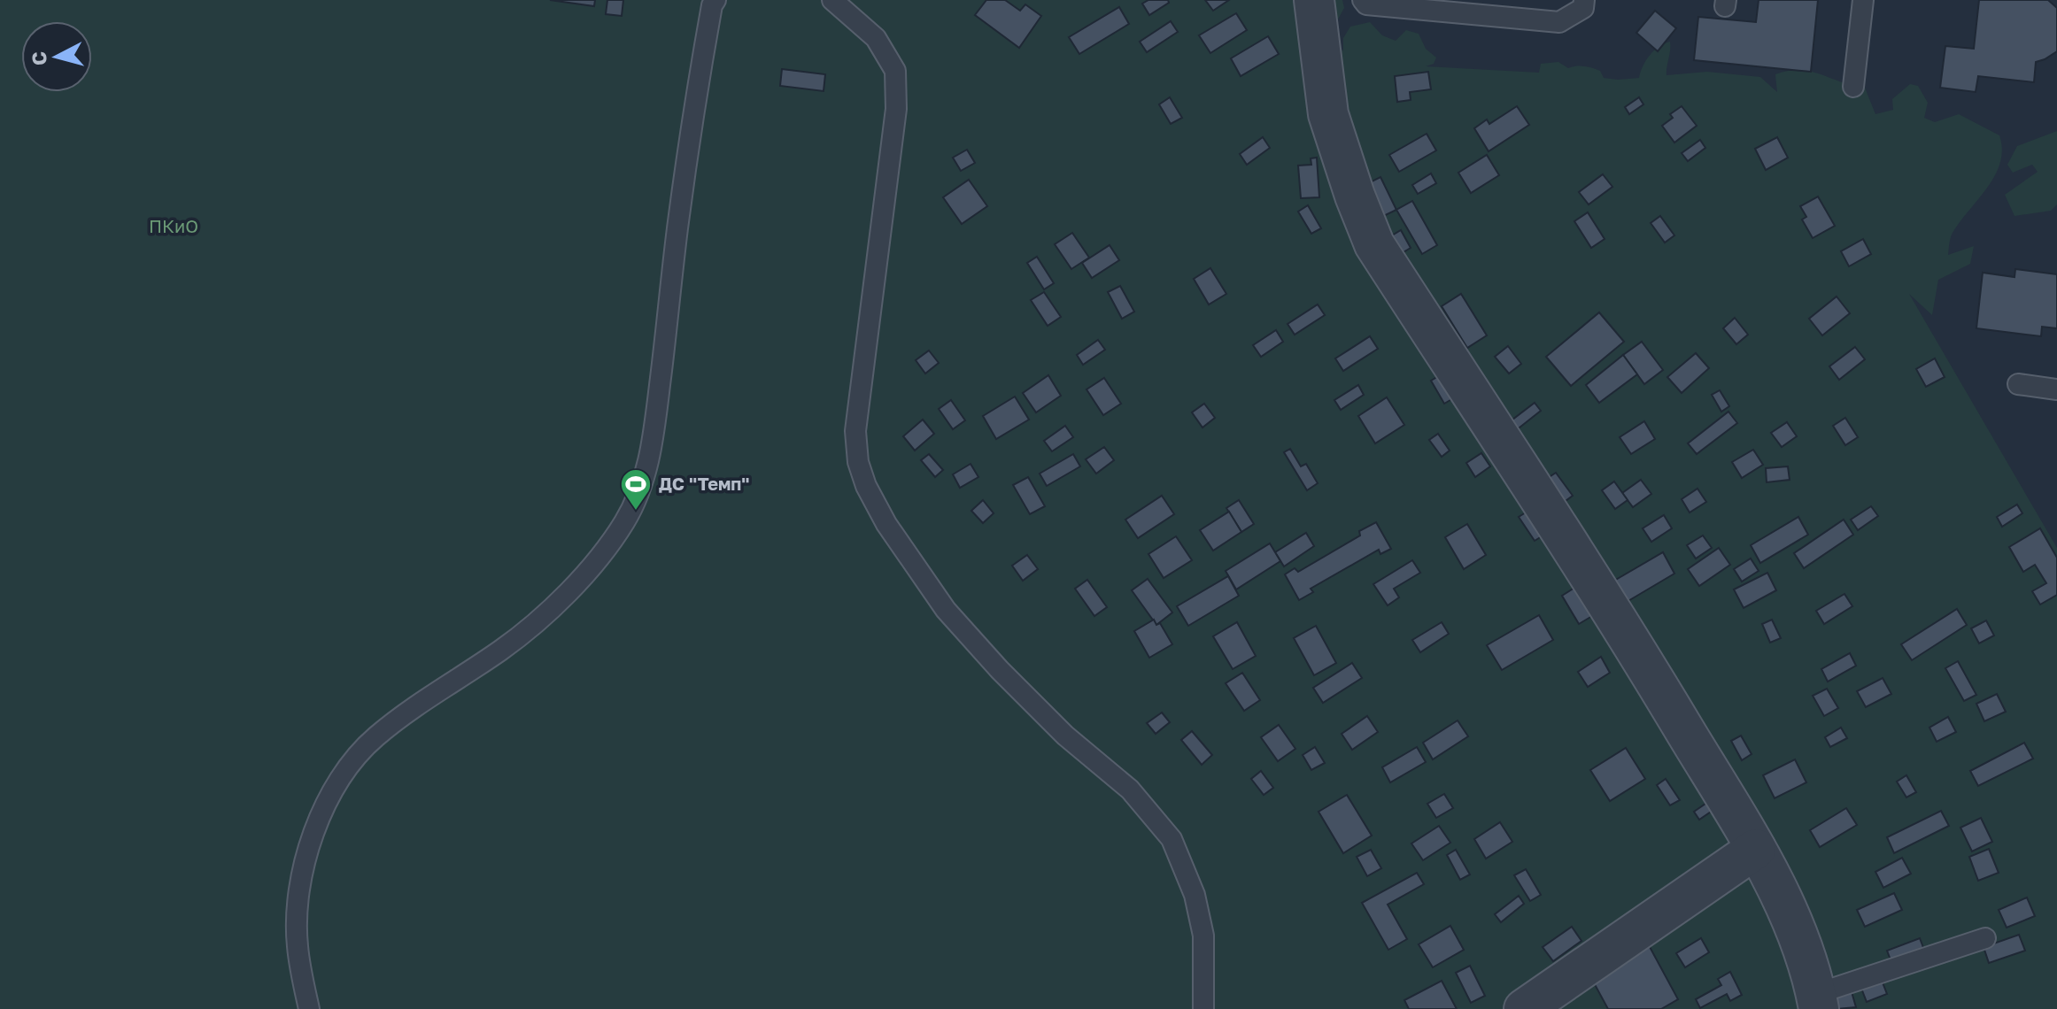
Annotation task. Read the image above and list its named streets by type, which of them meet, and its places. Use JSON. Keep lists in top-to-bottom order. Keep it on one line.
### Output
{"parks":["ПКиО"],"places":{"sports":["ДС \"Темп\""]},"north":"left"}
